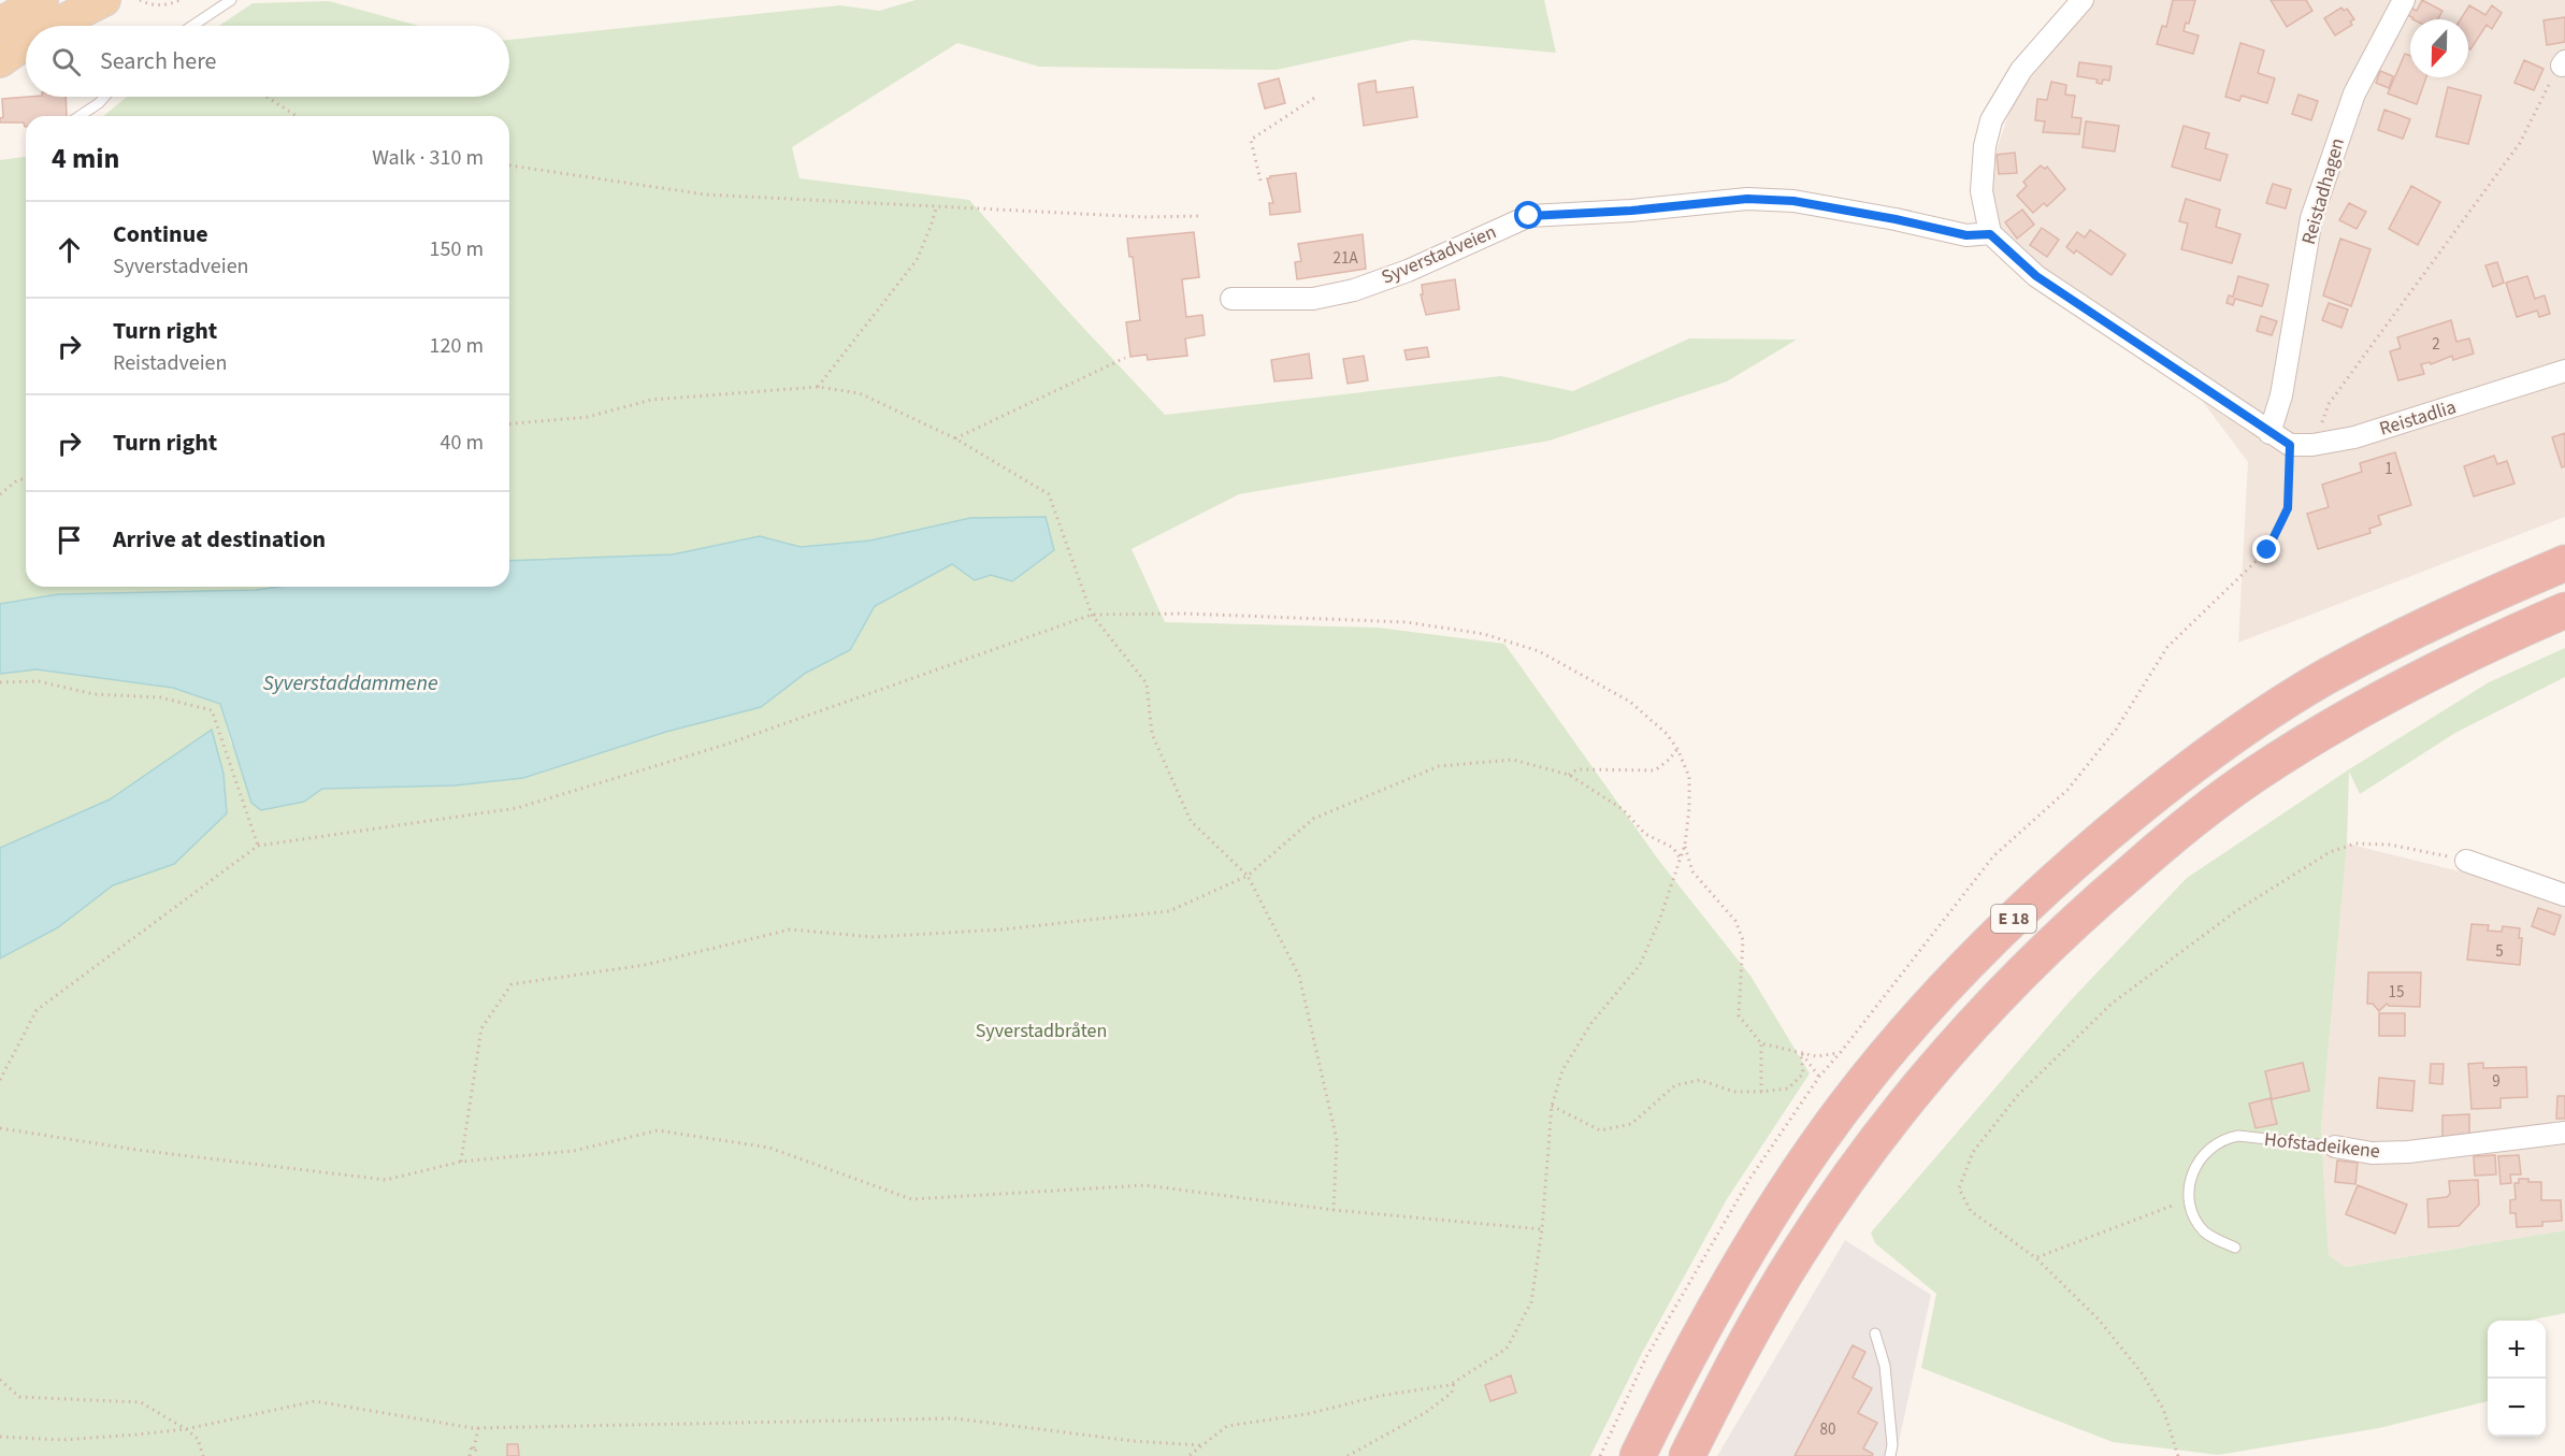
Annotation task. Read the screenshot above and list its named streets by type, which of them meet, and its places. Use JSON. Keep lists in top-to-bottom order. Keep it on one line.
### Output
{"streets":{"highway":["E 18"],"street":["Reistadhagen","Syverstadveien","Reistadlia","Hofstadeikene"]},"water":["Syverstaddammene"],"parks":["Syverstadbråten"],"house_numbers":["21A","2","1","5","15","9","80"],"north":"bottom","page":{"search":"Search here","heading":["4 min","Walk · 310 m"],"list":[["Continue","Syverstadveien","150 m"],["Turn right","Reistadveien","120 m"],["Turn right","40 m"],"Arrive at destination"],"map_buttons":["+","−"]}}
